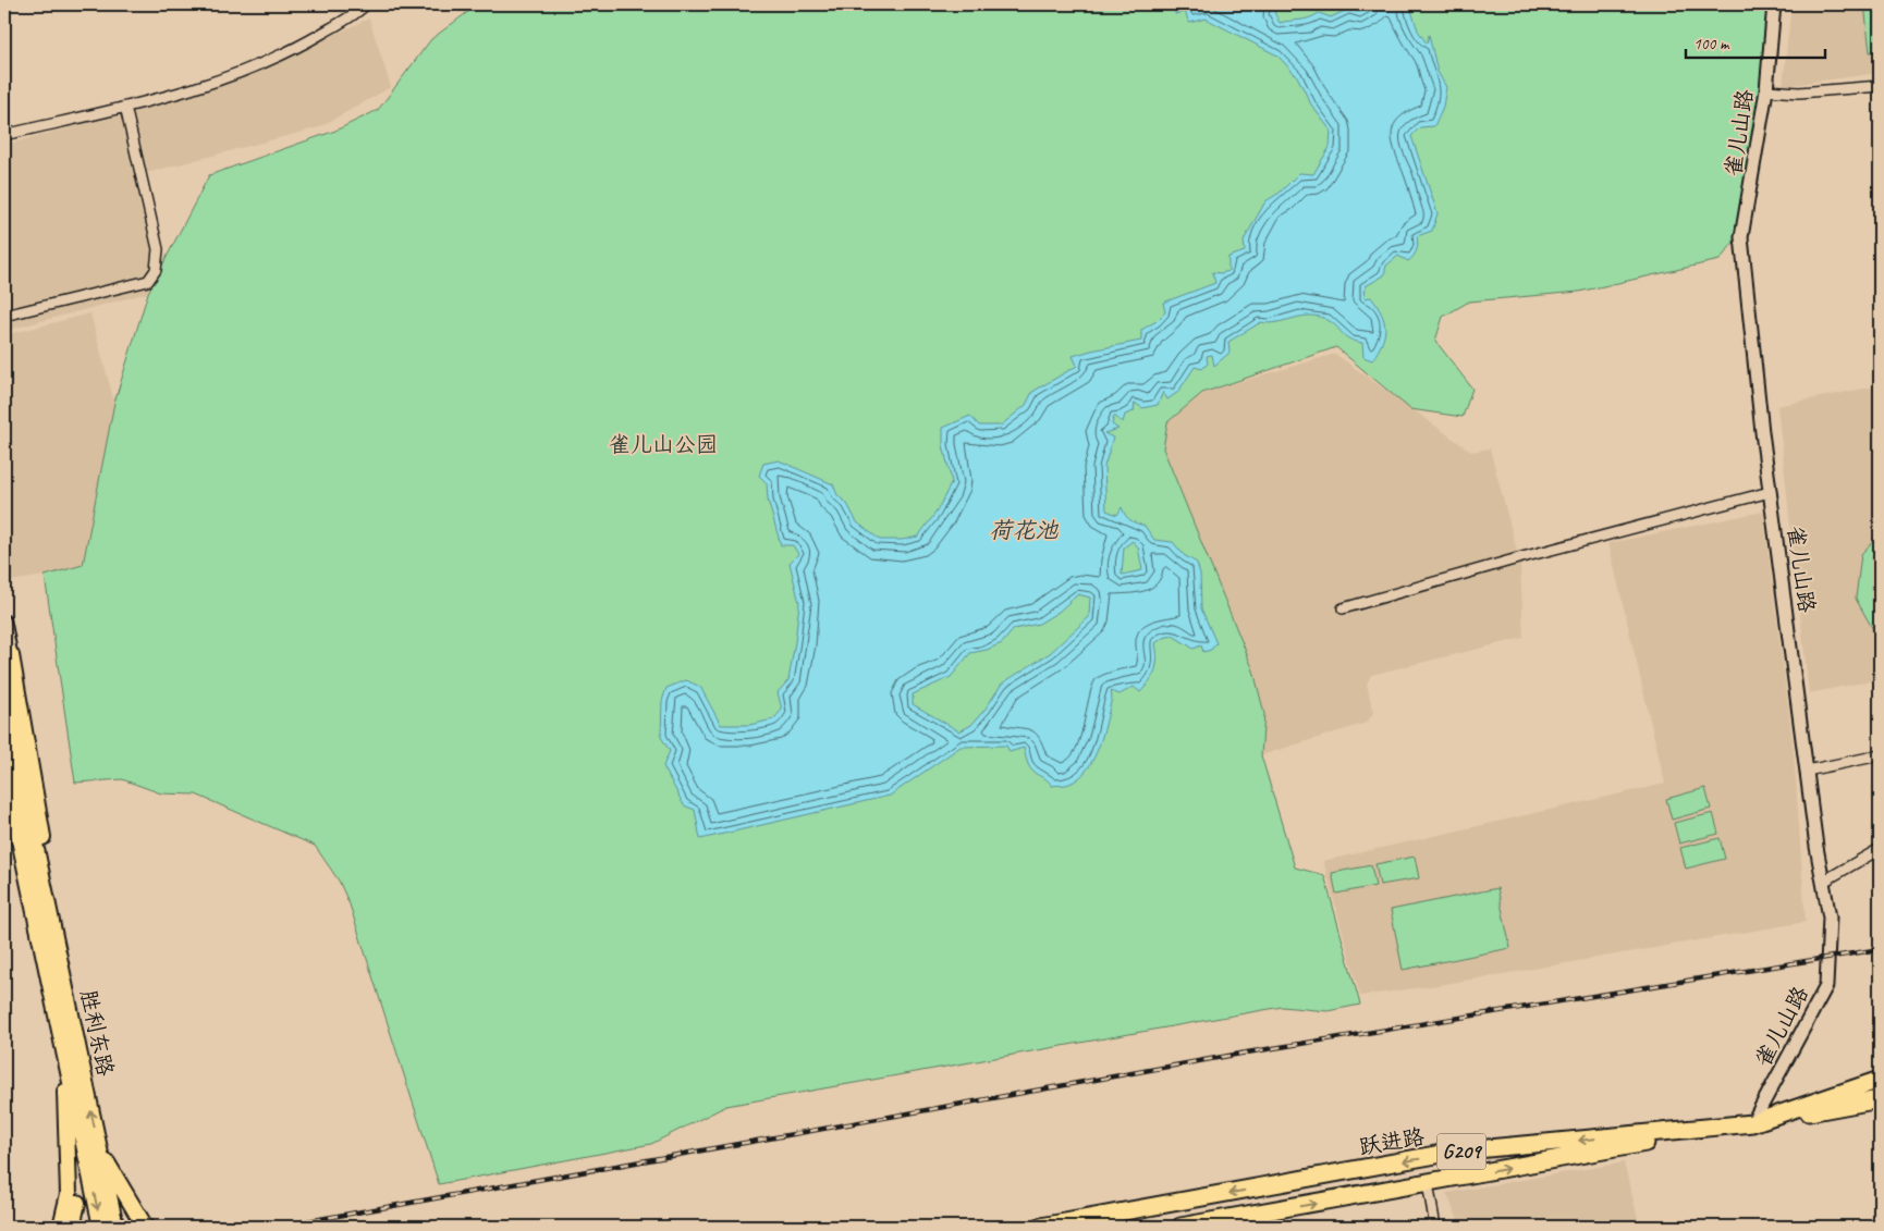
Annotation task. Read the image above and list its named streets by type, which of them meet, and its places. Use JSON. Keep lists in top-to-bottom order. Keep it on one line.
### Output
{"streets":{"highway":["跃进路","G209"],"main road":["胜利东路"],"street":["雀儿山路"]},"crossings":[["雀儿山路","跃进路"]],"water":["荷花池"],"parks":["雀儿山公园"],"scale_bar":"100 m"}
